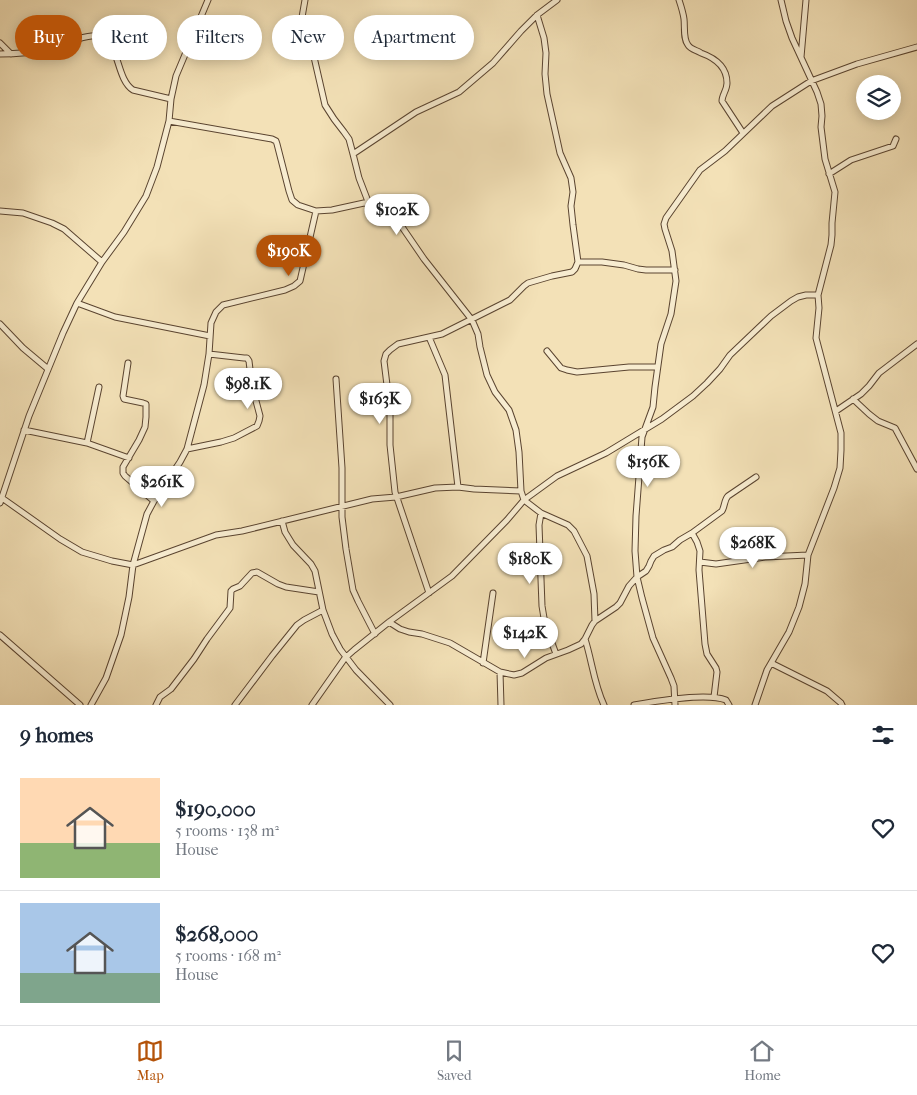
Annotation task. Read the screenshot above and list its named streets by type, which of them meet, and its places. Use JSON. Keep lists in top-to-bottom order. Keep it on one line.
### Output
{"page":{"chip":["Buy","Rent","Filters","New","Apartment"],"price":["$102K","$190K","$98.1K","$163K","$156K","$261K","$268K","$180K","$142K"],"heading":"9 homes","list":[{"name":"$190,000","note":"5 rooms · 138 m² · House"},{"name":"$268,000","note":"5 rooms · 168 m² · House"}],"tabs":["Map","Saved","Home"]}}
